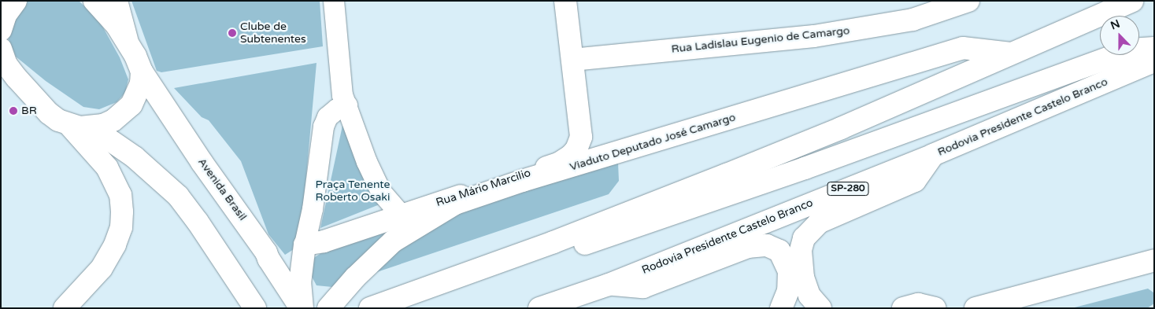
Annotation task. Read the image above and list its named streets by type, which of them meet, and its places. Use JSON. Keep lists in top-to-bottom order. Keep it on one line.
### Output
{"streets":{"main road":["Rua Ladislau Eugenio de Camargo","Rodovia Presidente Castelo Branco","Viaduto Deputado José Camargo","Rua Mário Marcilio","SP-280","Avenida Brasil"]},"crossings":[["Rua Ladislau Eugenio de Camargo","Rua Mário Marcilio"]],"parks":["Praça Tenente Roberto Osaki"],"places":["Clube de Subtenentes","BR"],"north":"top"}
